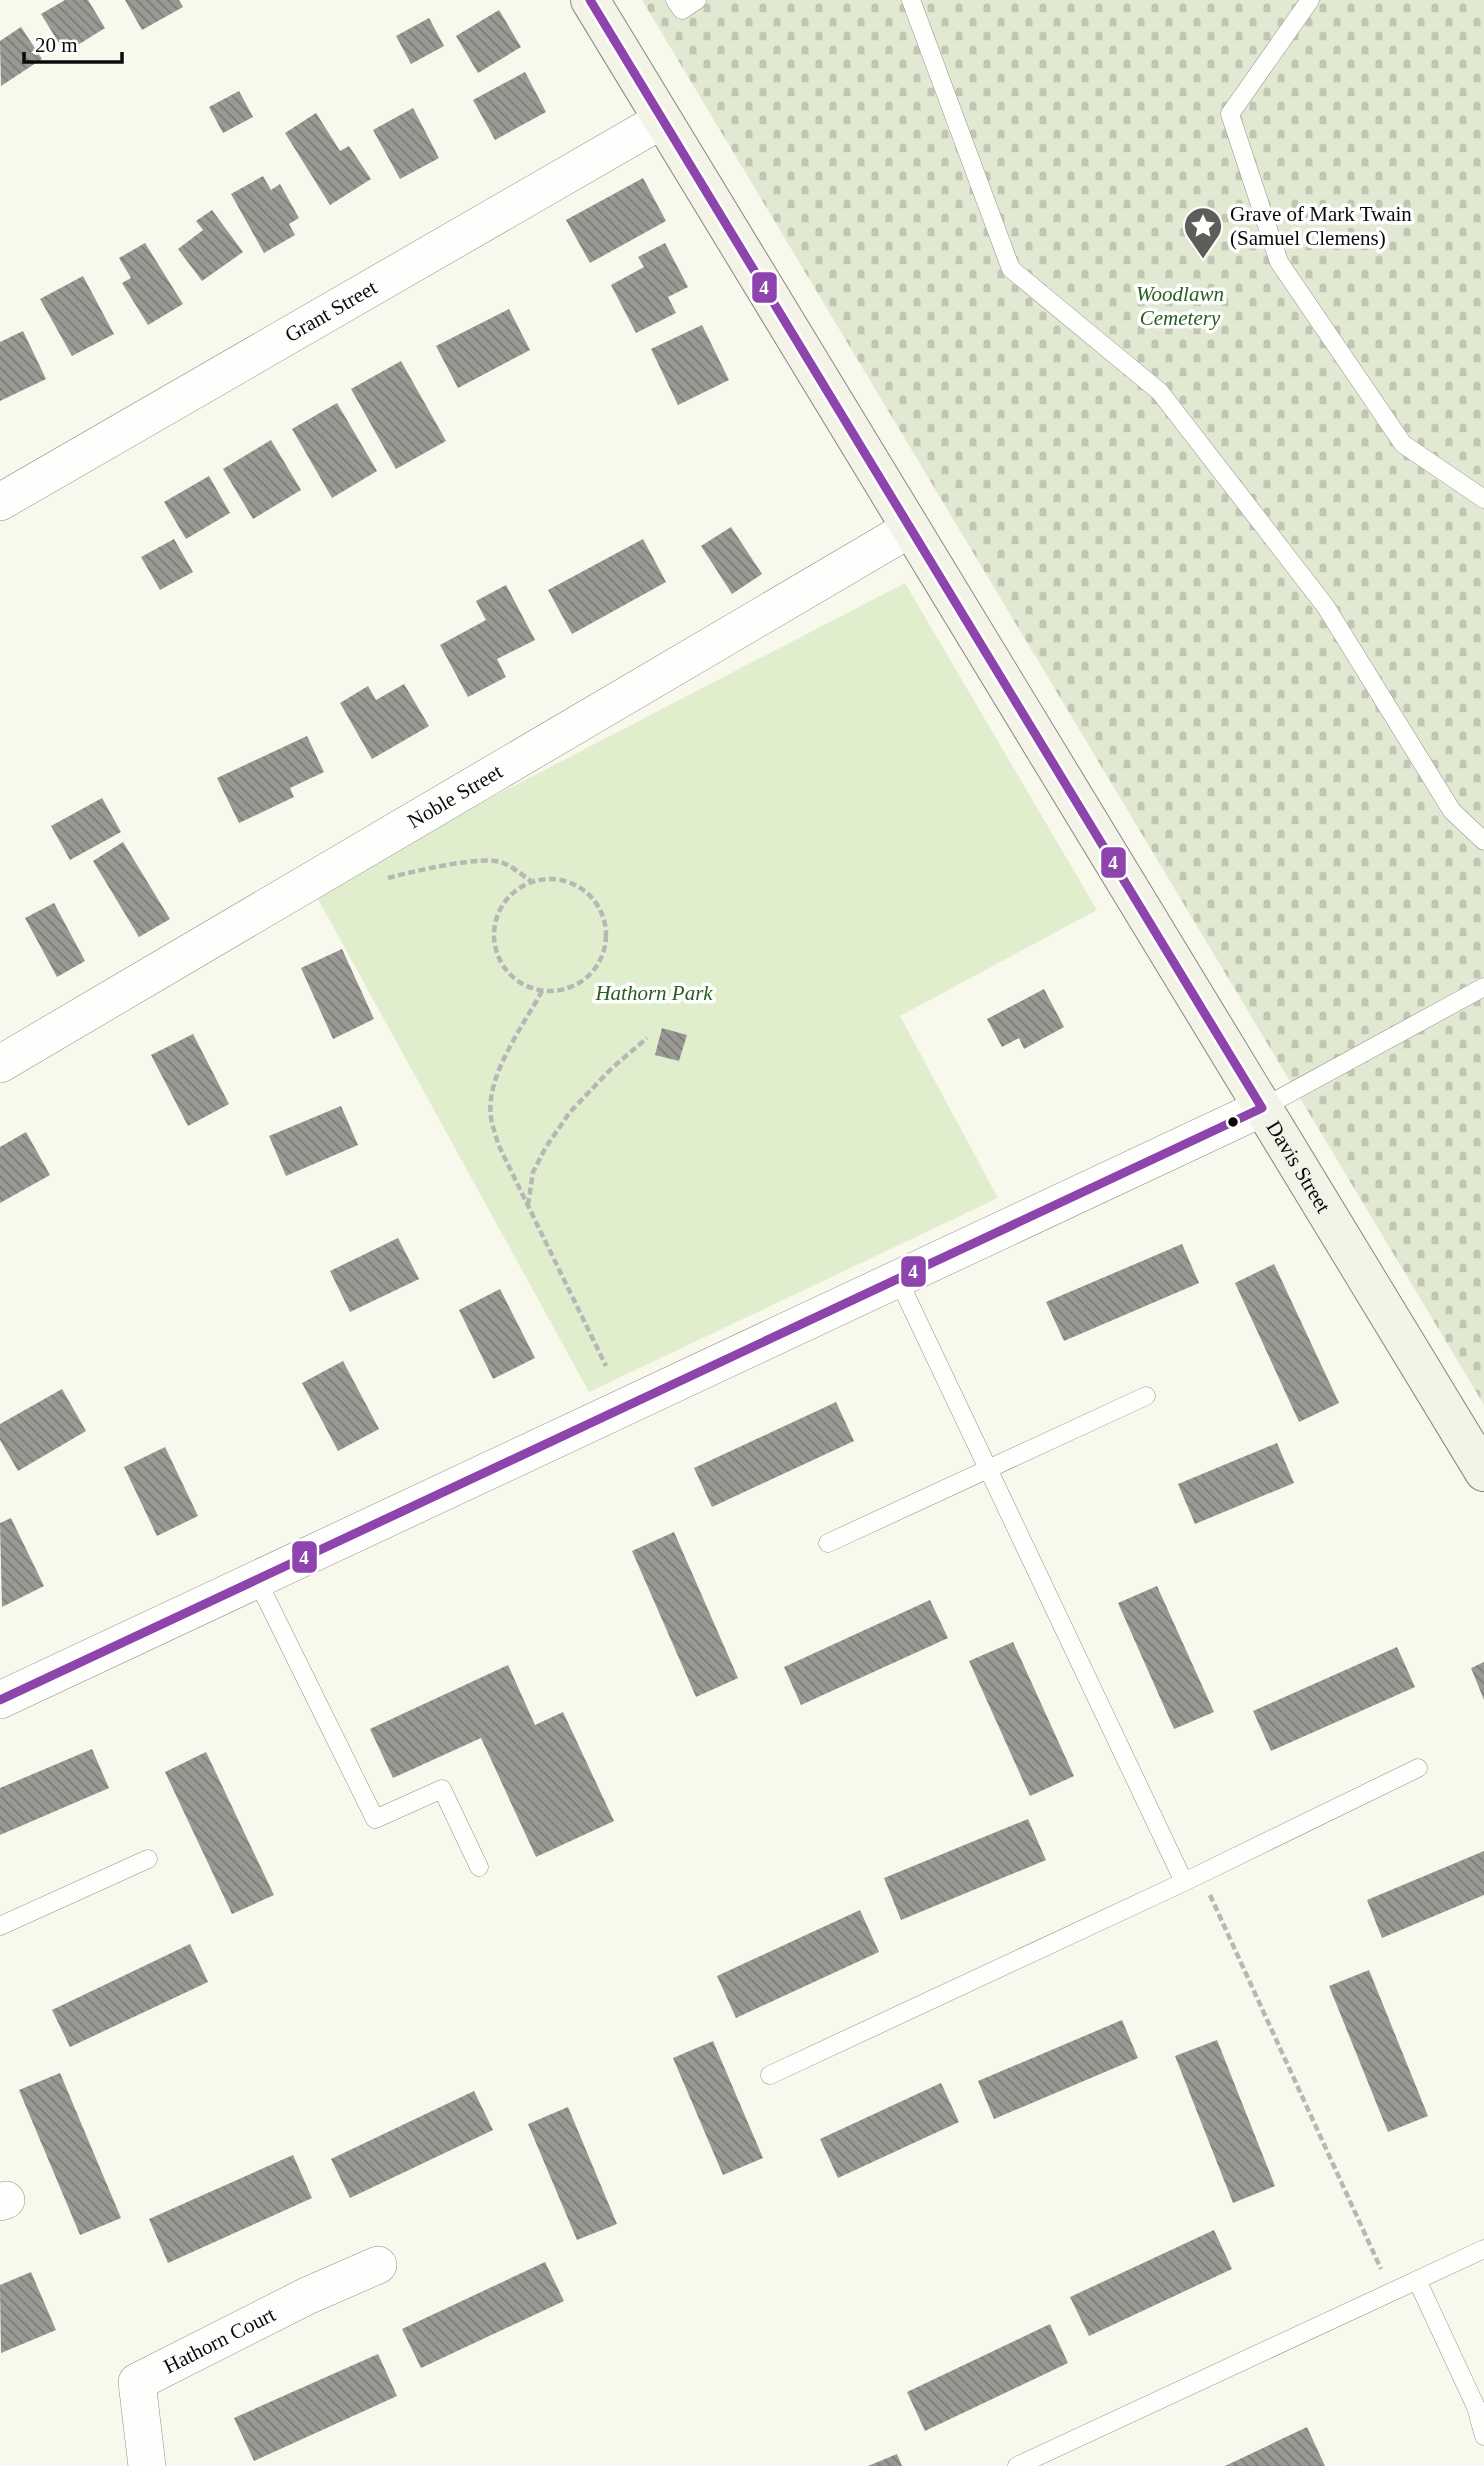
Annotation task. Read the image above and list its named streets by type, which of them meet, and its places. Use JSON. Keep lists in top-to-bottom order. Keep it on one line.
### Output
{"streets":{"street":["Grant Street","Noble Street","Davis Street","Hathorn Court"]},"crossings":[["Grant Street","Davis Street"],["Noble Street","Davis Street"]],"parks":["Woodlawn Cemetery","Hathorn Park"],"places":{"place":["Grave of Mark Twain (Samuel Clemens)"]},"lines":["transit line 4"],"scale_bar":"20 m"}
